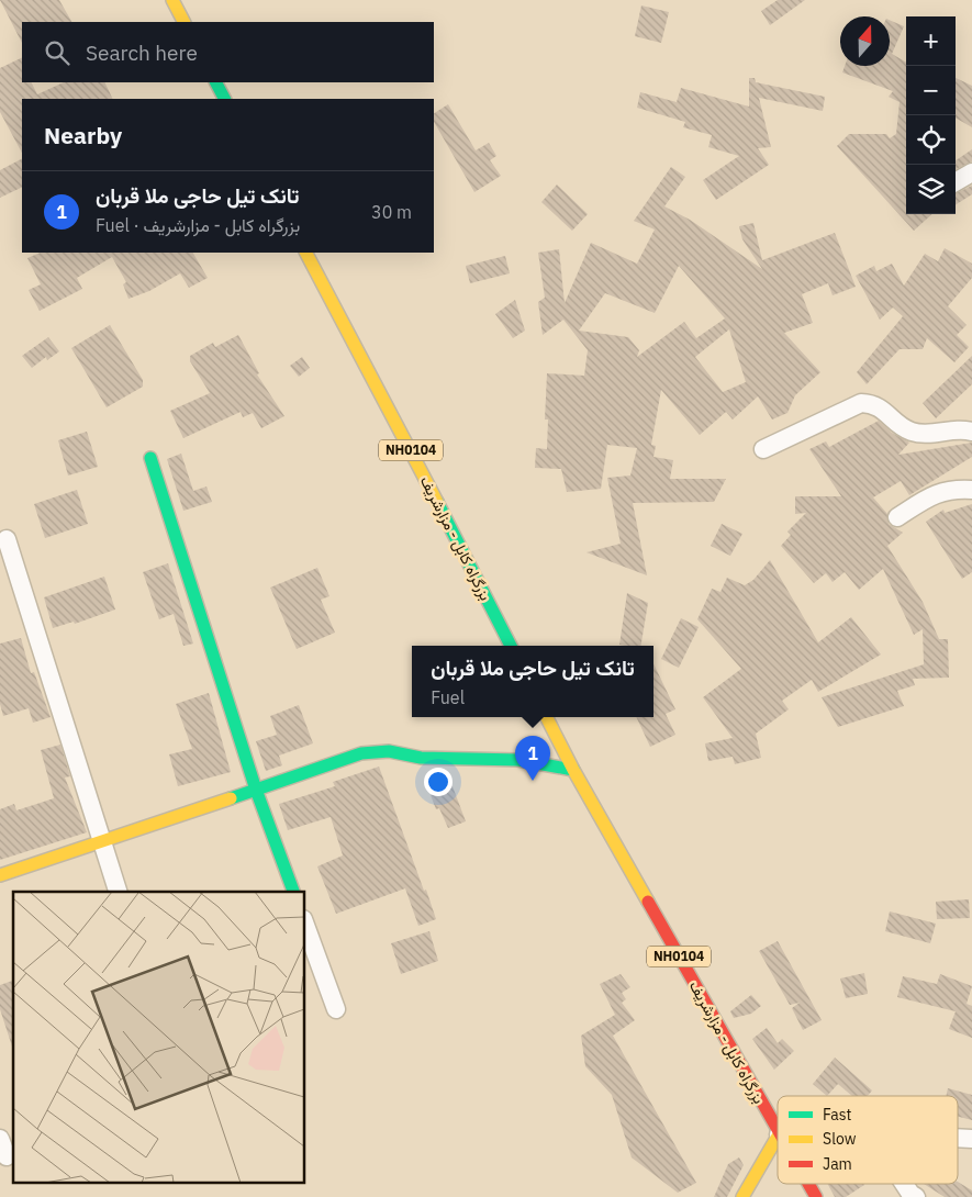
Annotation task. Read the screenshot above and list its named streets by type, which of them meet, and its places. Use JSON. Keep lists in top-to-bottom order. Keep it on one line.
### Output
{"streets":{"main road":["NH0104","بزرگراه کابل - مزارشریف"]},"legend":["Fast","Slow","Jam"],"north":"top","page":{"map_buttons":["+","−"],"search":"Search here","heading":"Nearby","list":[{"mark":"1","name":"تانک تیل حاجی ملا قربان","note":"Fuel · بزرگراه کابل - مزارشریف","value":"30 m"}],"popup":["تانک تیل حاجی ملا قربان","Fuel"],"pins":"1"}}
